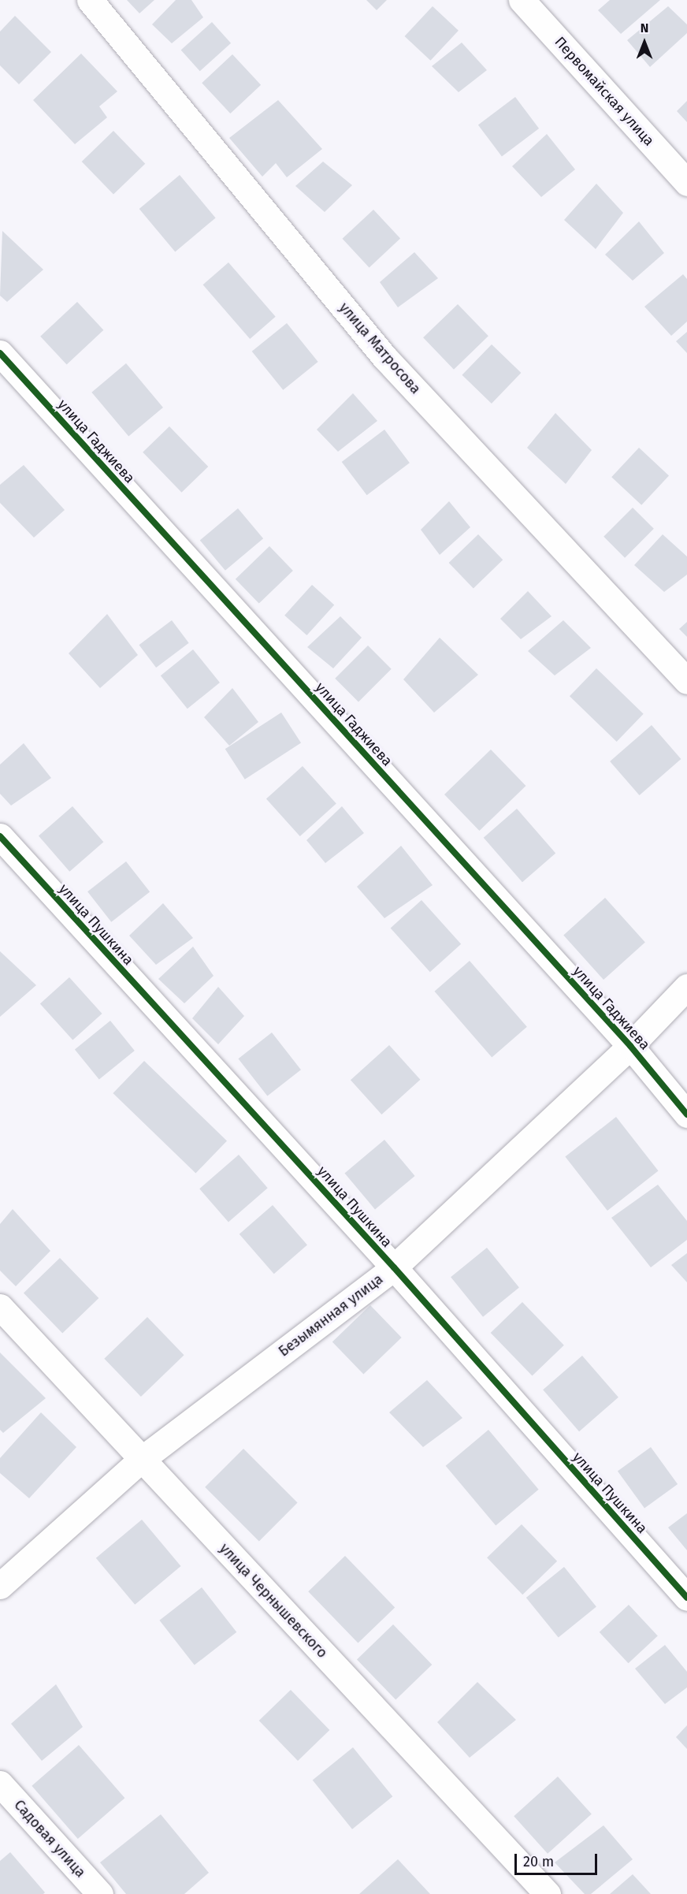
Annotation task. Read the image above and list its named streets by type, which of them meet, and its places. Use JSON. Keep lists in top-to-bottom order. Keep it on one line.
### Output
{"streets":{"street":["Первомайская улица","улица Матросова","улица Гаджиева","улица Пушкина","Безымянная улица","улица Чернышевского","Садовая улица"]},"crossings":[["улица Гаджиева","Безымянная улица"],["улица Пушкина","Безымянная улица"],["Безымянная улица","улица Чернышевского"]],"scale_bar":"20 m","north":"top"}
